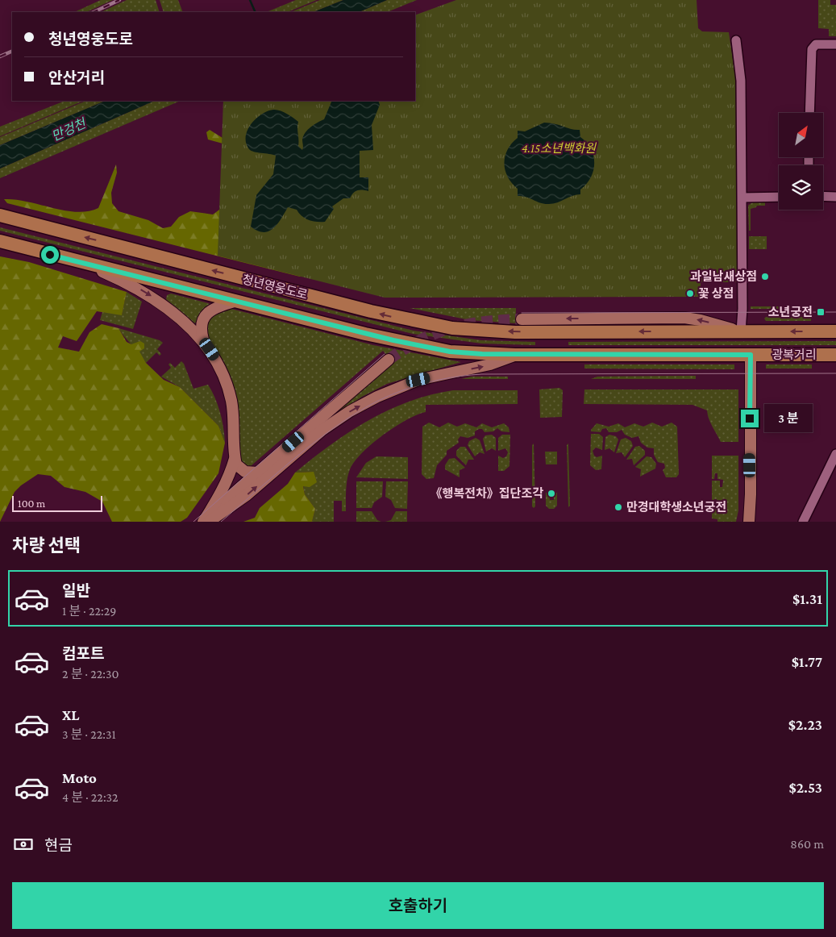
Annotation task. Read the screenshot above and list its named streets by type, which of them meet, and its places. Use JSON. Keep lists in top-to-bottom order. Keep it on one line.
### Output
{"streets":{"highway":["청년영웅도로","광복거리"]},"crossings":[["청년영웅도로","광복거리"]],"one_way":["청년영웅도로"],"water":["만겅천"],"parks":["4.15소년백화원"],"places":{"other":["과일남새상점","꽃 상점","《행복전차》집단조각","만경대학생소년궁전"],"transit":["소년궁전"]},"scale_bar":"100 m","north":"top right","page":{"banner":["청년영웅도로","안산거리"],"bubble":"3 분","scale":"100 m","heading":"차량 선택","list":[{"name":"일반","note":"1 분 · 22:29","value":"$1.31"},{"name":"컴포트","note":"2 분 · 22:30","value":"$1.77"},{"name":"XL","note":"3 분 · 22:31","value":"$2.23"},{"name":"Moto","note":"4 분 · 22:32","value":"$2.53"}],"pay":["현금","860 m"],"buttons":"호출하기"}}
